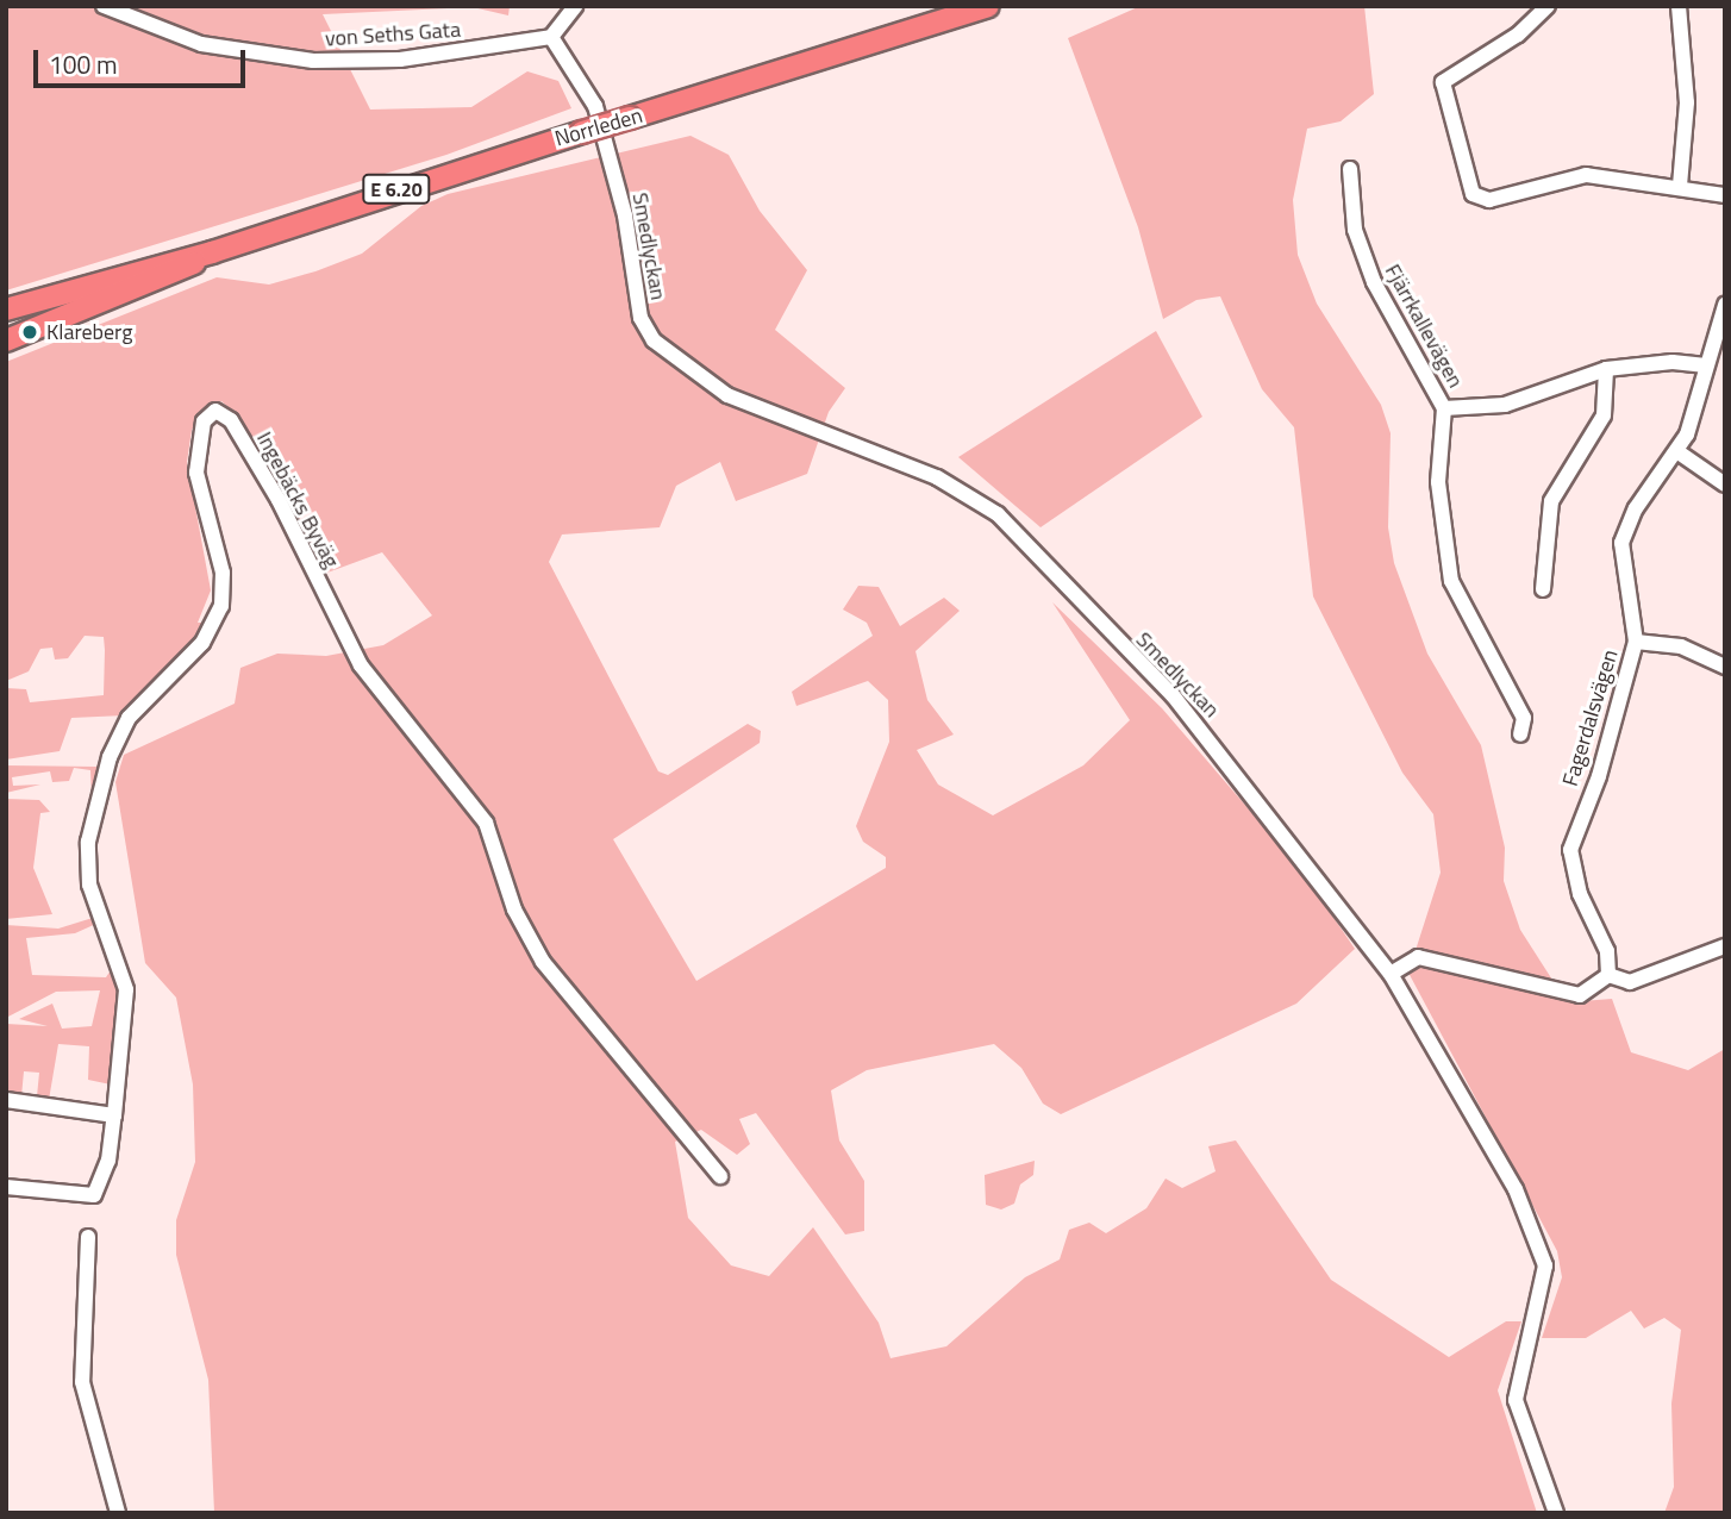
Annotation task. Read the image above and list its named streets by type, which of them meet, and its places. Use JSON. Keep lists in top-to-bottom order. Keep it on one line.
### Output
{"streets":{"highway":["Norrleden","E 6.20"],"street":["von Seths Gata","Smedlyckan","Fjärrkallevägen","Ingebäcks Byväg","Fagerdalsvägen"]},"crossings":[["von Seths Gata","Smedlyckan"]],"places":["Klareberg"],"scale_bar":"100 m"}
